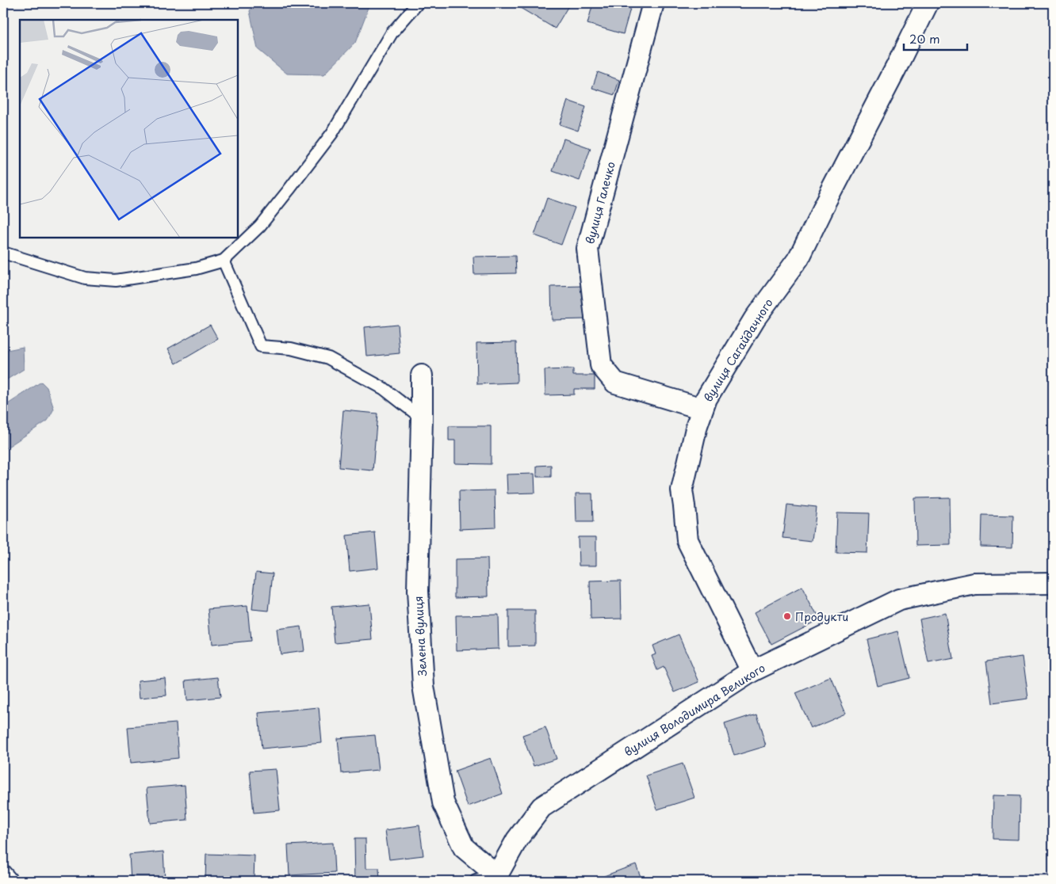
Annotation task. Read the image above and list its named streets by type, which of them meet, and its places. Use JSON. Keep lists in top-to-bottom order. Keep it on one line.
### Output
{"streets":{"street":["вулиця Галечко","вулиця Сагайдачного","Зелена вулиця","вулиця Володимира Великого"]},"crossings":[["вулиця Галечко","вулиця Сагайдачного"],["вулиця Сагайдачного","вулиця Володимира Великого"],["Зелена вулиця","вулиця Володимира Великого"]],"places":["Продукти"],"scale_bar":"20 m"}
